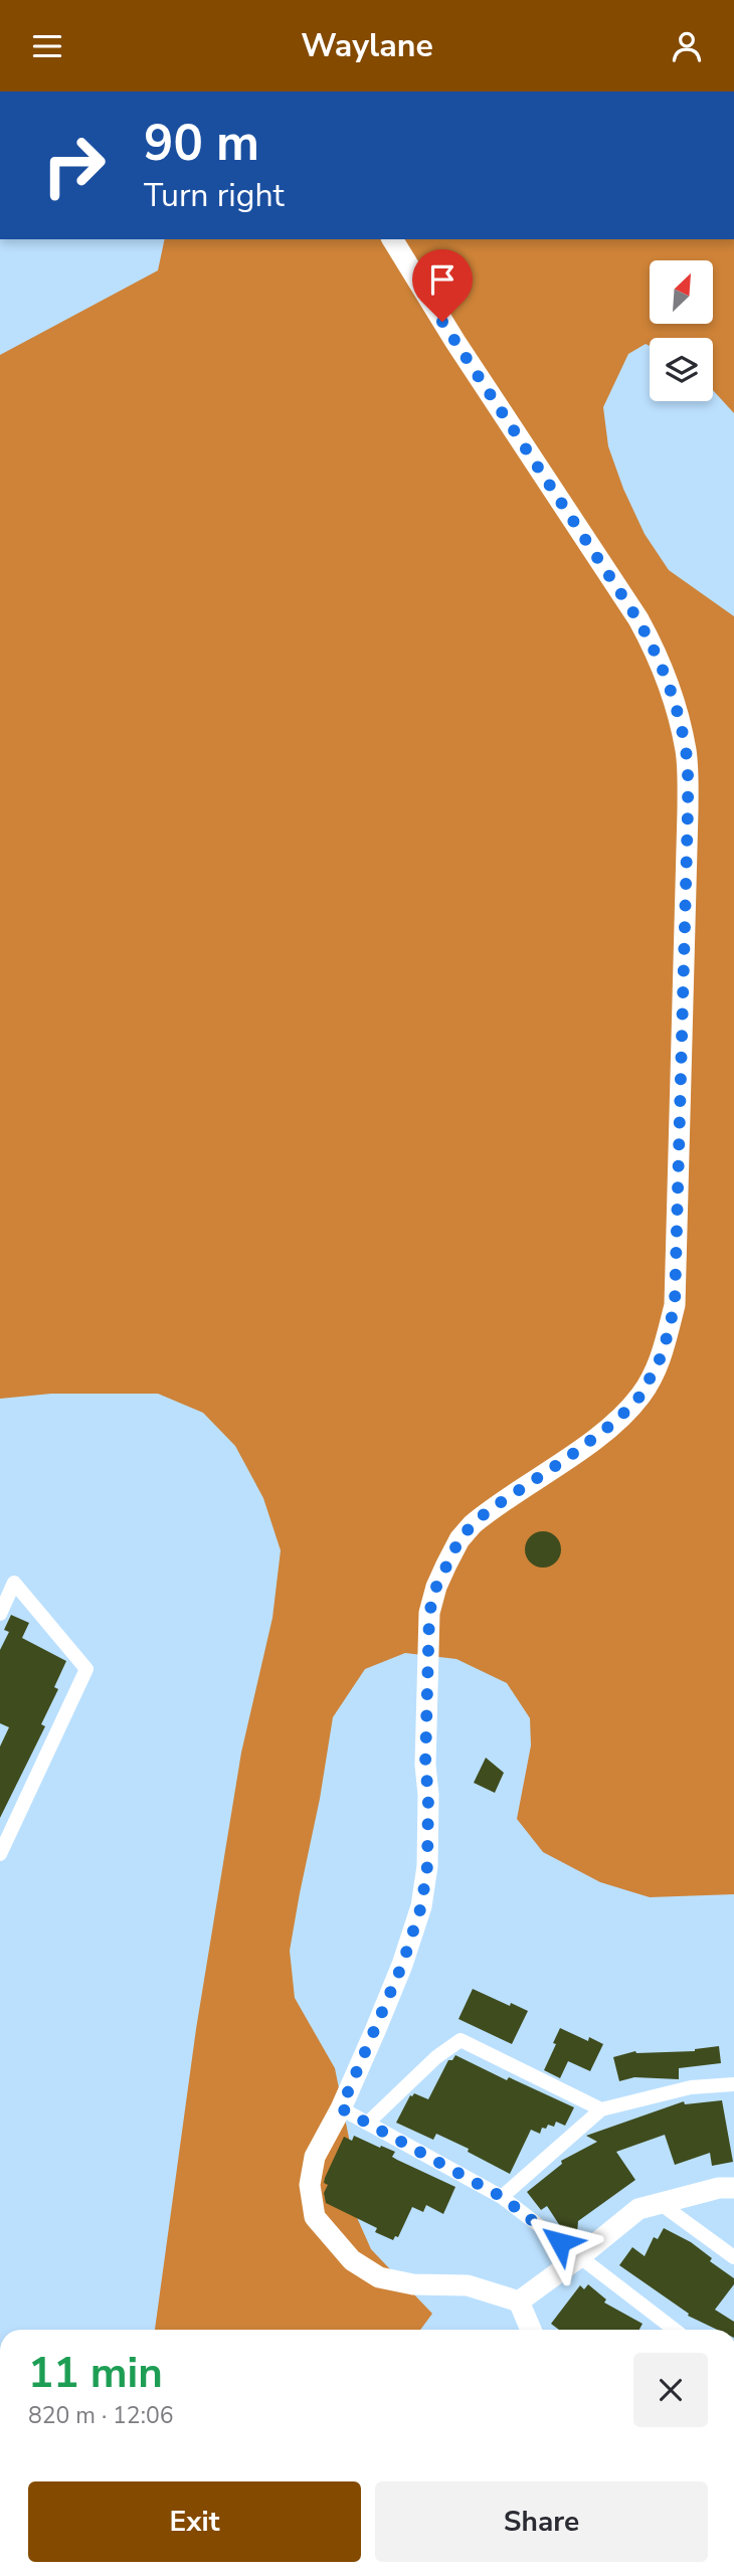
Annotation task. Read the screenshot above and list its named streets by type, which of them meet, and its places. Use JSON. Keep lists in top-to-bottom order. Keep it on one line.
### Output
{"north":"top right","page":{"header":"Waylane","turn":["90 m","Turn right"],"heading":["11 min","820 m · 12:06"],"buttons":["Exit","Share"]}}
